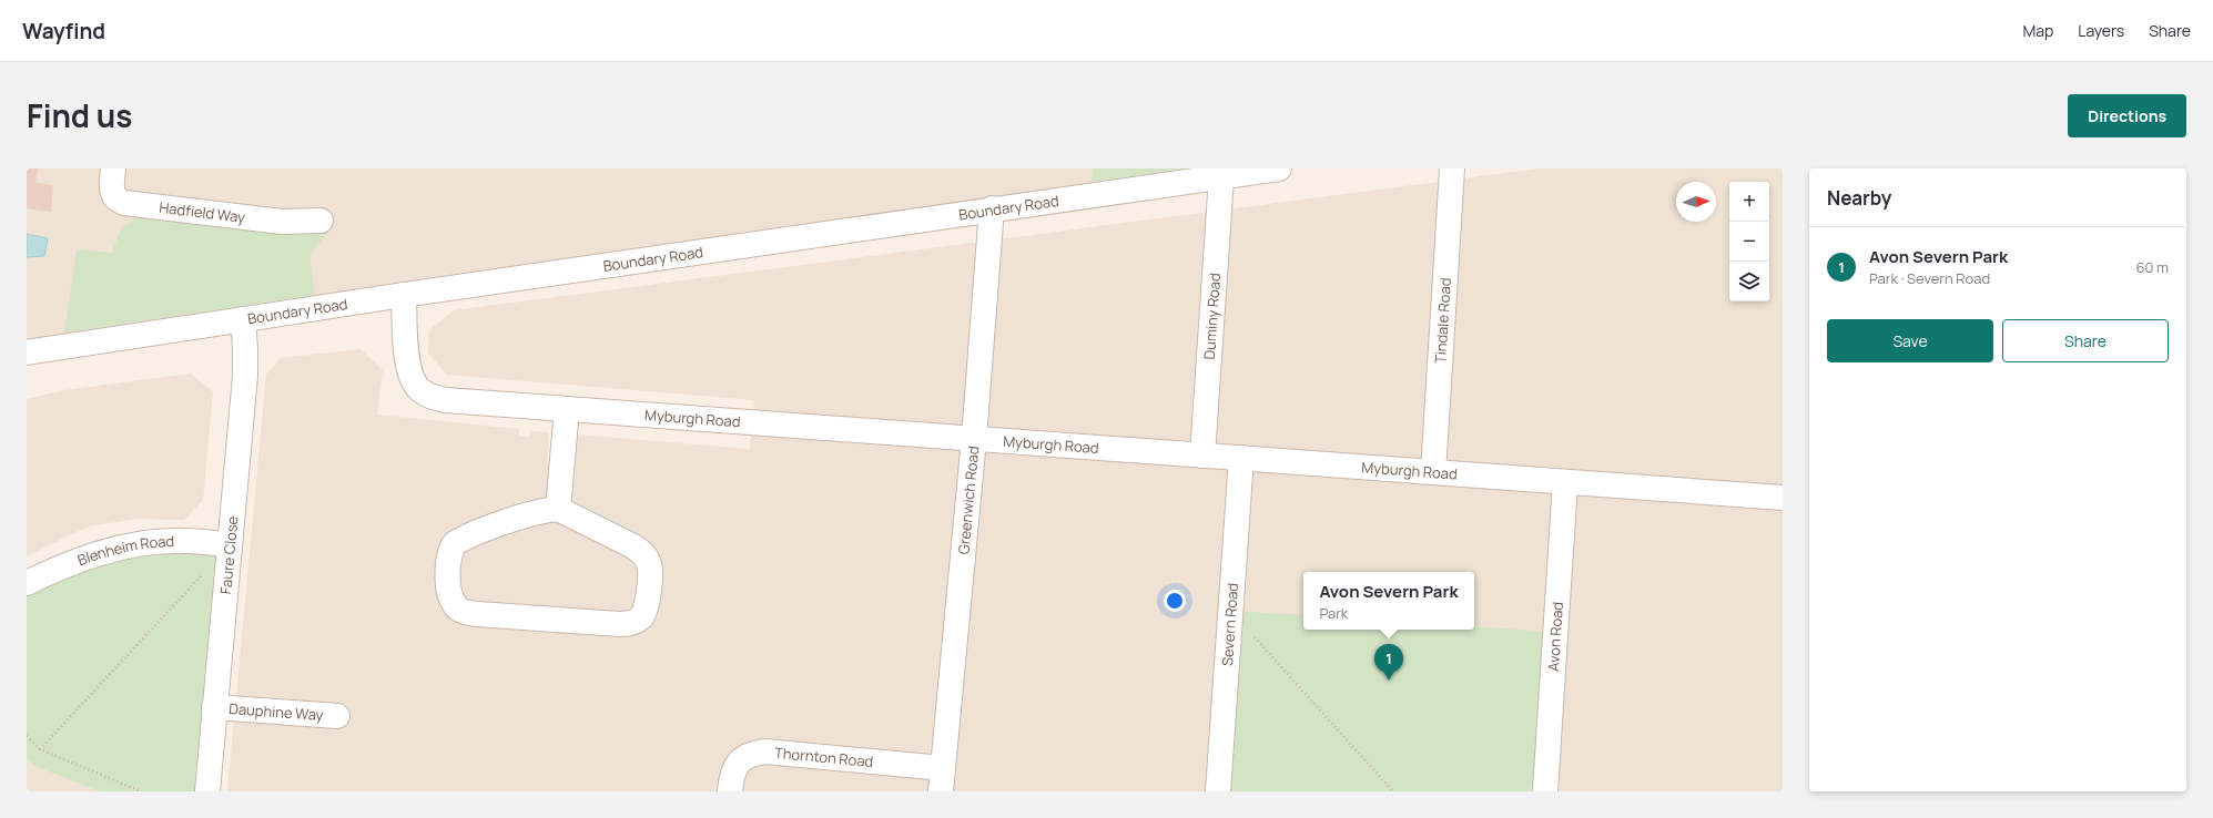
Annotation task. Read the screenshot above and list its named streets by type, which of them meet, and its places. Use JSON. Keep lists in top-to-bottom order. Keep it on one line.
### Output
{"streets":{"street":["Boundary Road","Hadfield Way","Duminy Road","Tindale Road","Myburgh Road","Greenwich Road","Blenheim Road","Faure Close","Severn Road","Avon Road","Dauphine Way","Thornton Road"]},"crossings":[["Boundary Road","Duminy Road"],["Boundary Road","Myburgh Road"],["Boundary Road","Greenwich Road"],["Boundary Road","Faure Close"],["Duminy Road","Myburgh Road"],["Tindale Road","Myburgh Road"],["Myburgh Road","Greenwich Road"],["Myburgh Road","Severn Road"],["Myburgh Road","Avon Road"],["Greenwich Road","Thornton Road"],["Blenheim Road","Faure Close"],["Faure Close","Dauphine Way"]],"north":"right","page":{"header":"Wayfind","nav":["Map","Layers","Share"],"title":"Find us","buttons":["Directions",["Save","Share"]],"heading":"Nearby","map_buttons":["+","−"],"list":[{"mark":"1","name":"Avon Severn Park","note":"Park · Severn Road","value":"60 m"}],"popup":["Avon Severn Park","Park"],"pins":"1"}}
